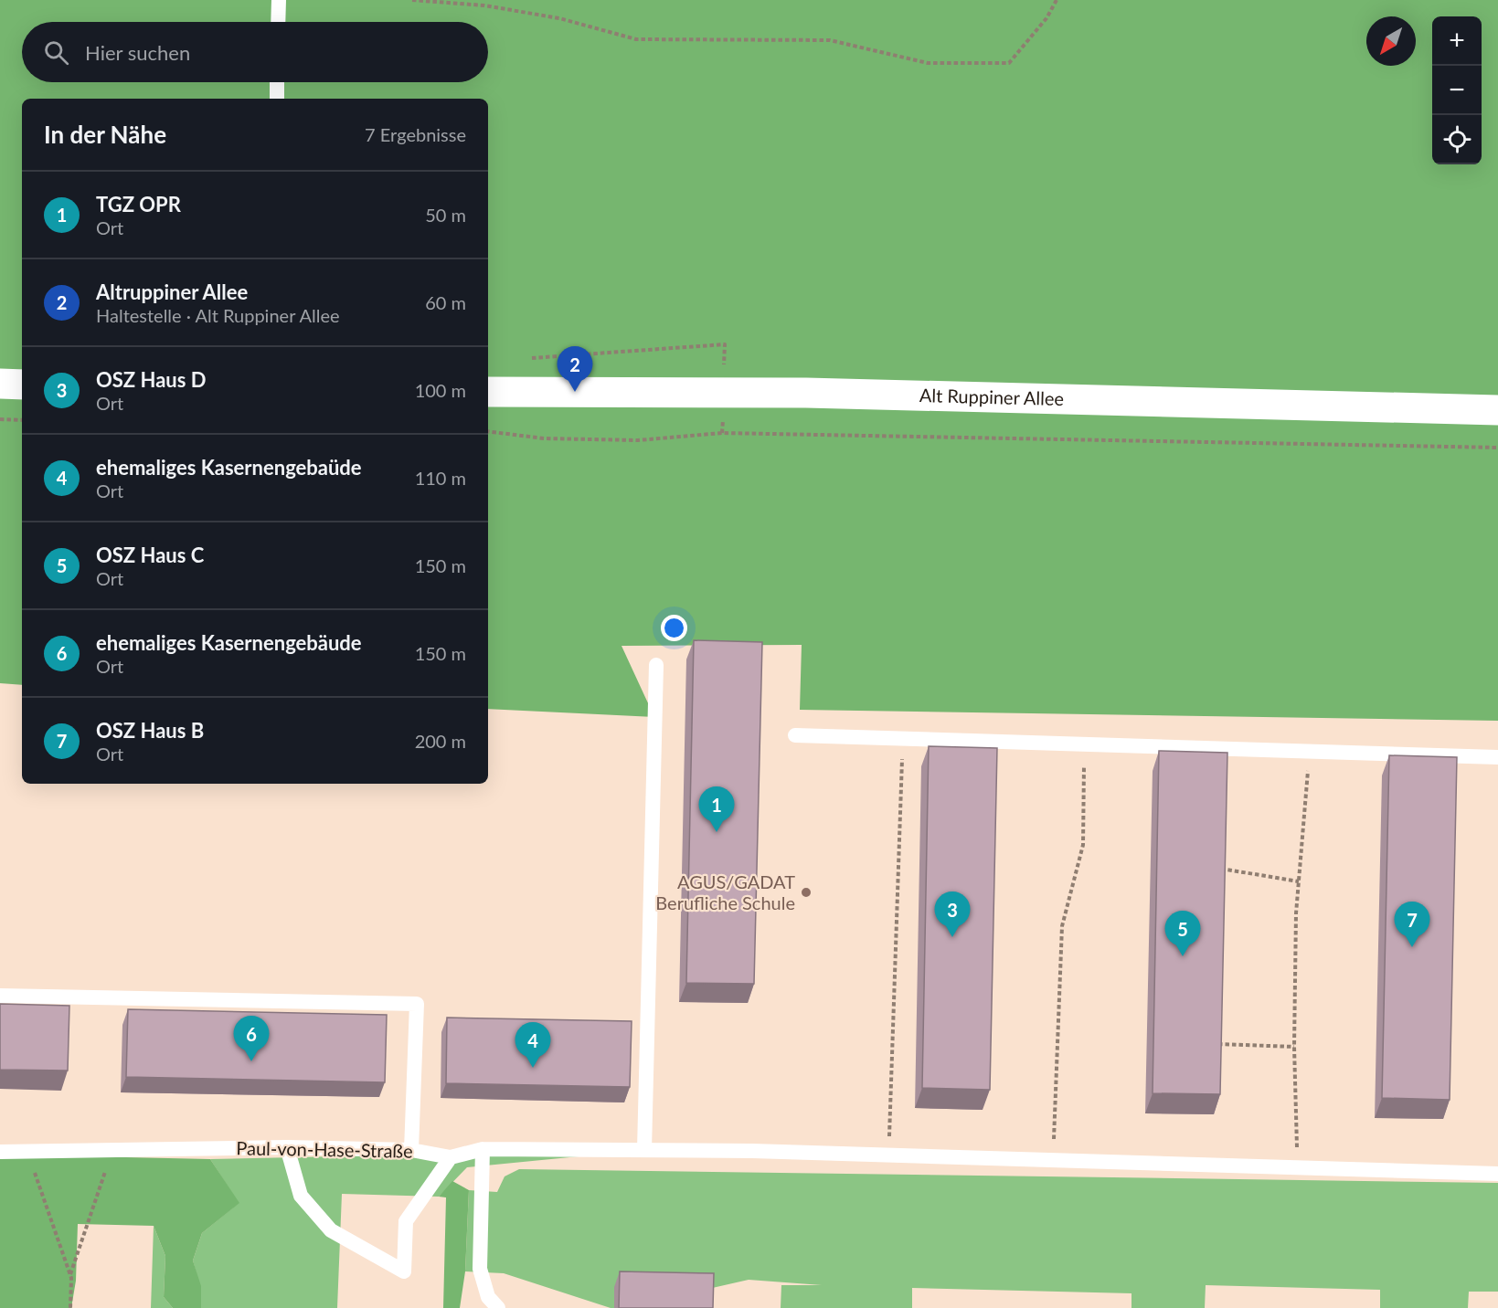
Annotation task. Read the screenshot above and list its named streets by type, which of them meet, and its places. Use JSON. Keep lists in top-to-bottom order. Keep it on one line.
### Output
{"streets":{"main road":["Alt Ruppiner Allee"],"lane":["Paul-von-Hase-Straße"]},"places":["AGUS/GADAT Berufliche Schule"],"north":"bottom left","page":{"map_buttons":["+","−"],"search":"Hier suchen","heading":["In der Nähe","7 Ergebnisse"],"list":[{"mark":"1","name":"TGZ OPR","note":"Ort","value":"50 m"},{"mark":"2","name":"Altruppiner Allee","note":"Haltestelle · Alt Ruppiner Allee","value":"60 m"},{"mark":"3","name":"OSZ Haus D","note":"Ort","value":"100 m"},{"mark":"4","name":"ehemaliges Kasernengebaüde","note":"Ort","value":"110 m"},{"mark":"5","name":"OSZ Haus C","note":"Ort","value":"150 m"},{"mark":"6","name":"ehemaliges Kasernengebäude","note":"Ort","value":"150 m"},{"mark":"7","name":"OSZ Haus B","note":"Ort","value":"200 m"}],"pins":["2","1","3","7","5","6","4"]}}
